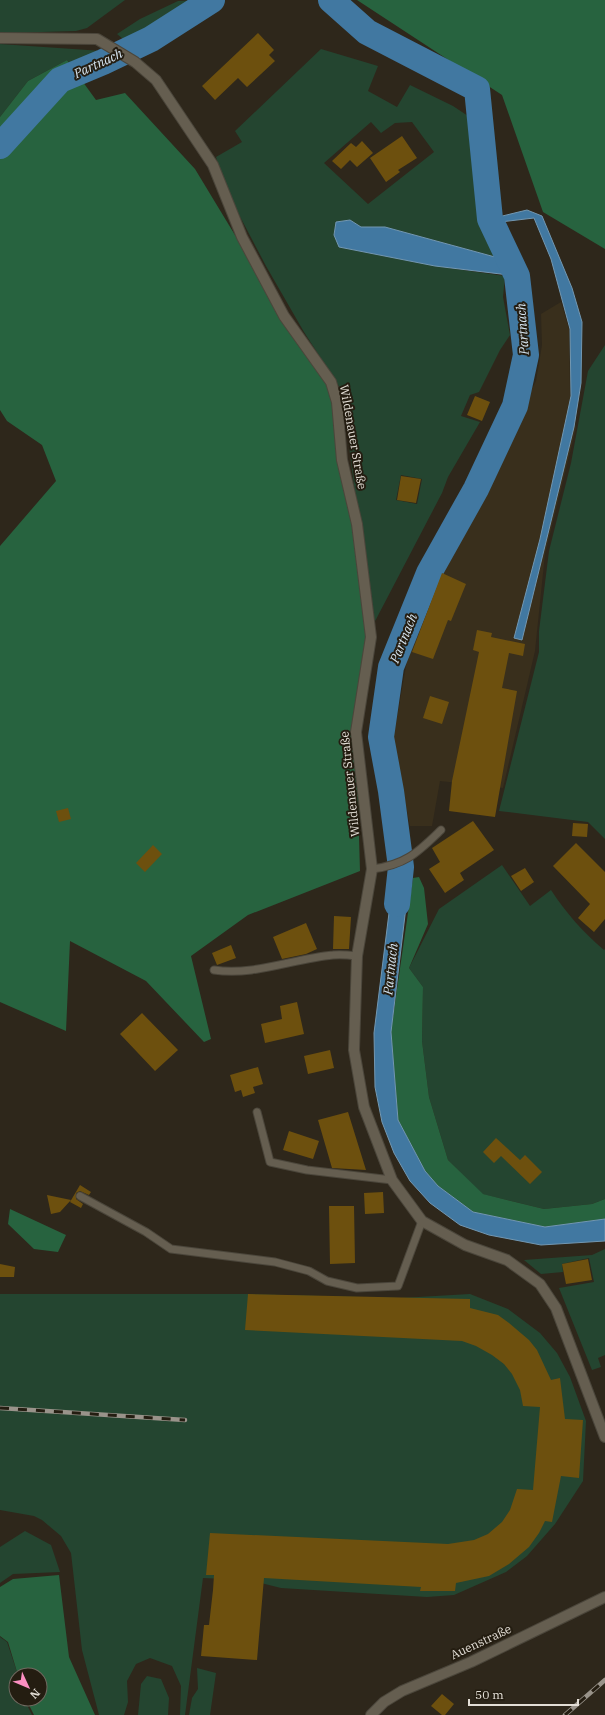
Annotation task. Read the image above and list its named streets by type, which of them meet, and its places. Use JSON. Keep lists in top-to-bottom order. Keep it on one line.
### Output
{"streets":{"street":["Wildenauer Straße","Auenstraße"]},"water":["Partnach"],"scale_bar":"50 m","north":"bottom right"}
